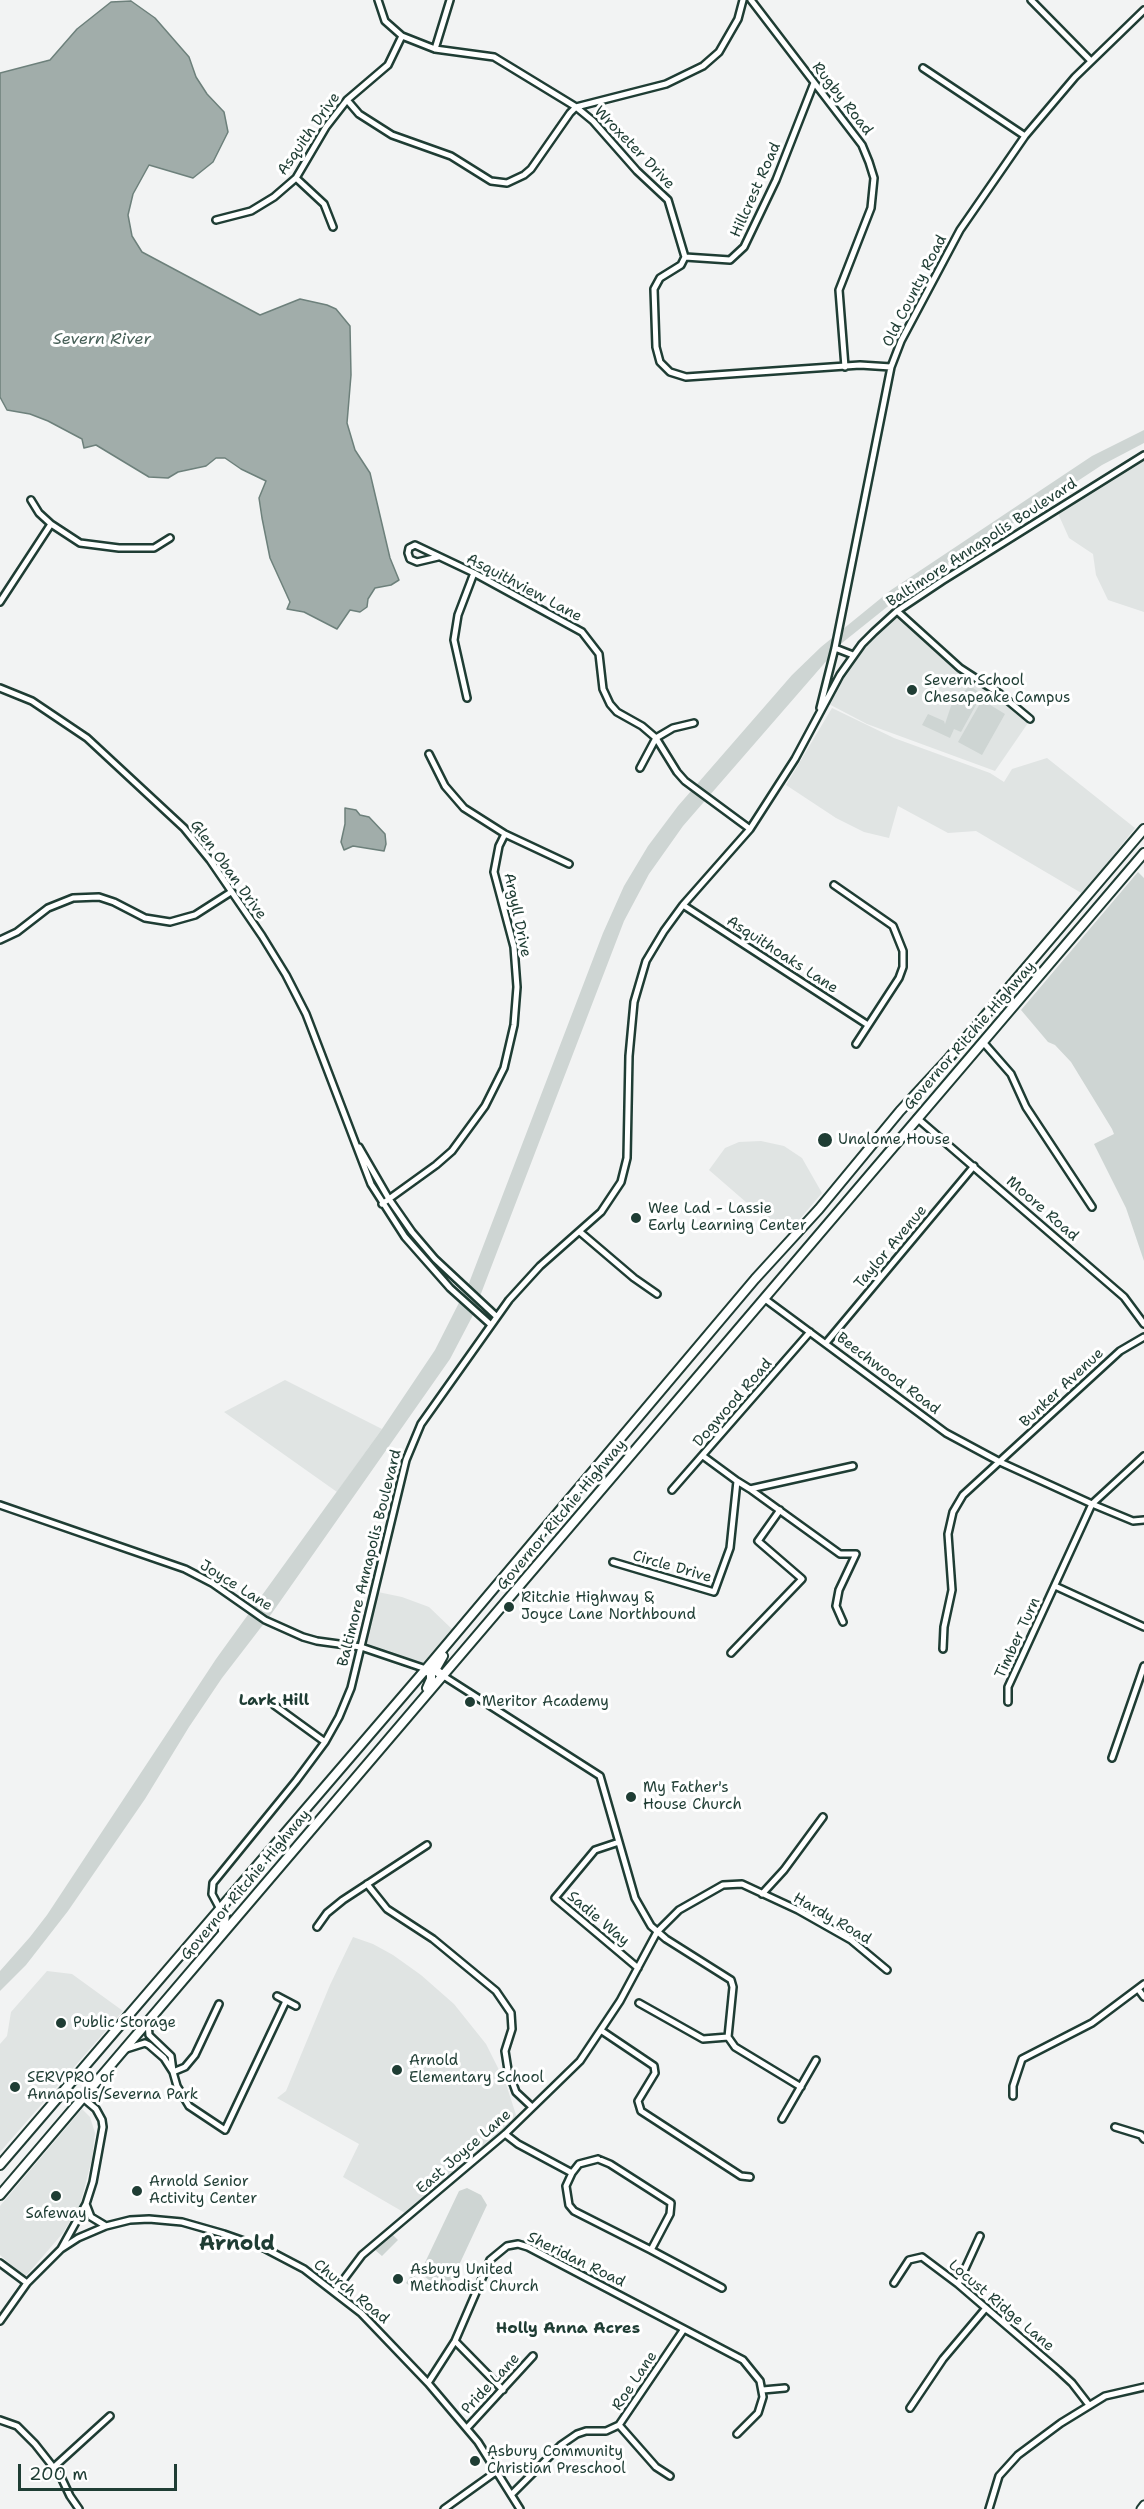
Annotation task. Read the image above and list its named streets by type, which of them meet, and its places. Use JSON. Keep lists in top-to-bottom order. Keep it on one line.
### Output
{"streets":{"highway":["Governor Ritchie Highway"],"street":["Rugby Road","Asquith Drive","Wroxeter Drive","Hillcrest Road","Old County Road","Baltimore Annapolis Boulevard","Asquithview Lane","Glen Oban Drive","Argyll Drive","Asquithoaks Lane","Moore Road","Taylor Avenue","Beechwood Road","Bunker Avenue","Dogwood Road","Circle Drive","Joyce Lane","Timber Turn","Sadie Way","Hardy Road","East Joyce Lane","Sheridan Road","Church Road","Locust Ridge Lane","Roe Lane","Pride Lane"]},"crossings":[["Rugby Road","Hillcrest Road"],["Asquith Drive","Wroxeter Drive"],["Wroxeter Drive","Hillcrest Road"],["Old County Road","Baltimore Annapolis Boulevard"],["Baltimore Annapolis Boulevard","Asquithview Lane"],["Baltimore Annapolis Boulevard","Glen Oban Drive"],["Baltimore Annapolis Boulevard","Asquithoaks Lane"],["Baltimore Annapolis Boulevard","Governor Ritchie Highway"],["Baltimore Annapolis Boulevard","Joyce Lane"],["Glen Oban Drive","Argyll Drive"],["Governor Ritchie Highway","Moore Road"],["Governor Ritchie Highway","Beechwood Road"],["Governor Ritchie Highway","Joyce Lane"],["Moore Road","Taylor Avenue"],["Taylor Avenue","Beechwood Road"],["Beechwood Road","Bunker Avenue"],["Beechwood Road","Dogwood Road"],["Beechwood Road","Timber Turn"],["Sadie Way","East Joyce Lane"],["Hardy Road","East Joyce Lane"],["East Joyce Lane","Church Road"],["Sheridan Road","Church Road"],["Sheridan Road","Roe Lane"],["Church Road","Roe Lane"],["Church Road","Pride Lane"]],"districts":["Lark Hill","Arnold","Holly Anna Acres"],"water":["Severn River"],"places":["Severn School Chesapeake Campus","Unalome House","Wee Lad - Lassie Early Learning Center","Ritchie Highway & Joyce Lane Northbound","Meritor Academy","My Father's House Church","Public Storage","Arnold Elementary School","SERVPRO of Annapolis/Severna Park","Arnold Senior Activity Center","Safeway","Asbury United Methodist Church","Asbury Community Christian Preschool"],"scale_bar":"200 m"}
